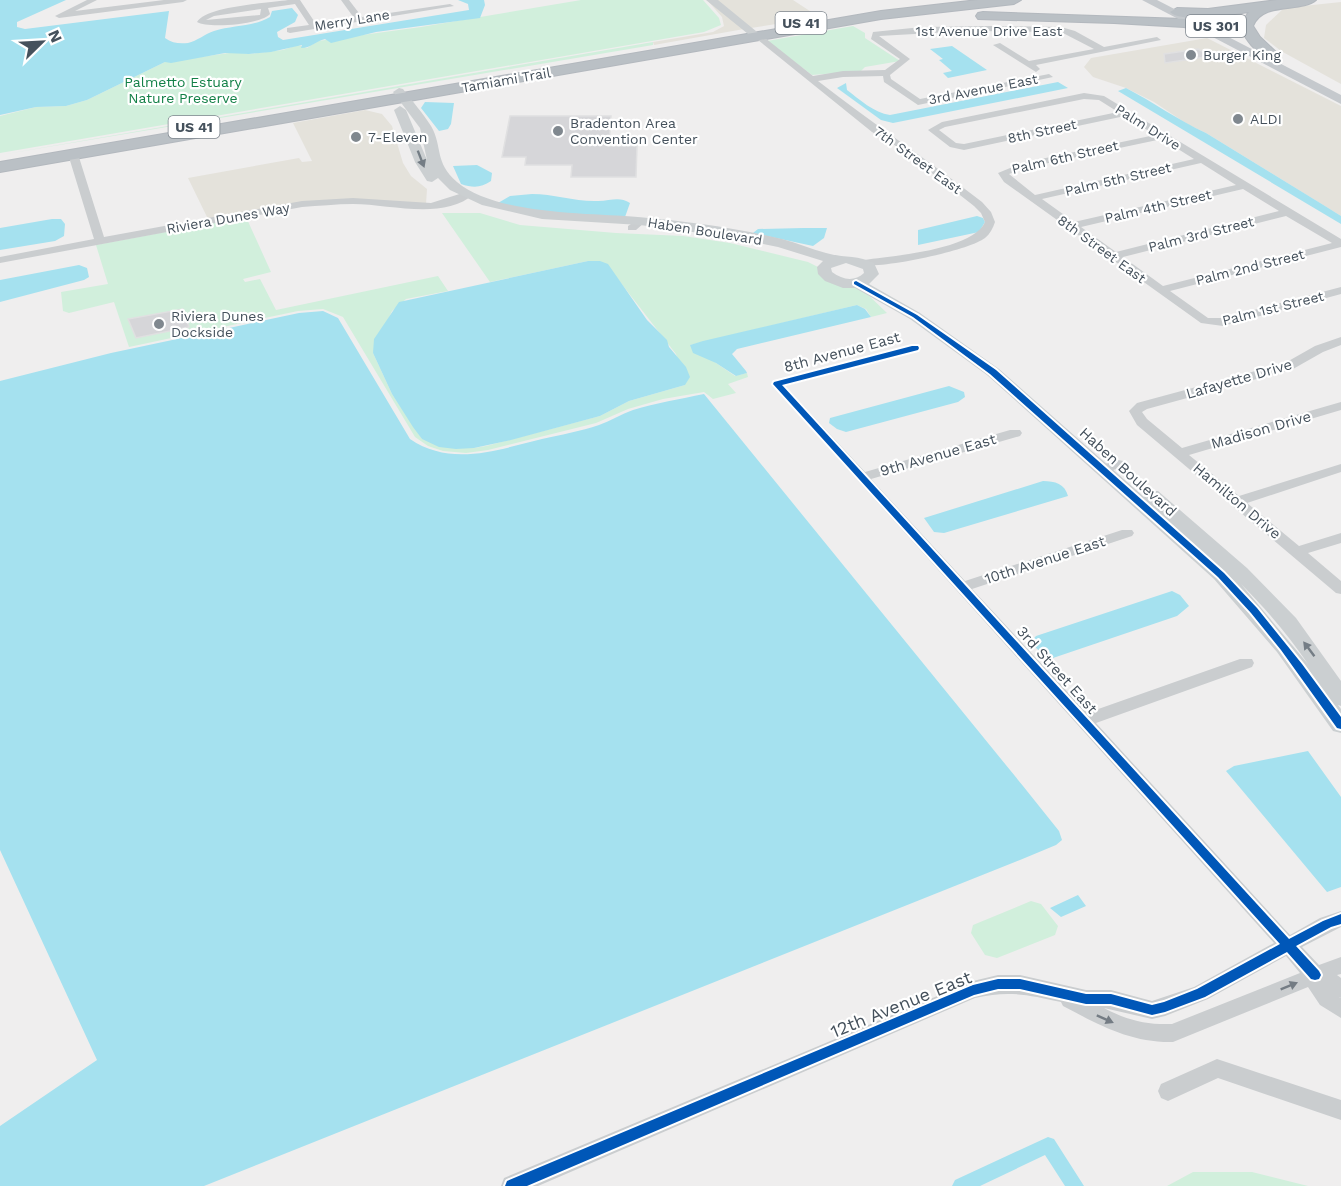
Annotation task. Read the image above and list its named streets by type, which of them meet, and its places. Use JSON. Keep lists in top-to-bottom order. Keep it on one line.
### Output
{"streets":{"highway":["US 41","US 301","Tamiami Trail"],"street":["Merry Lane","1st Avenue Drive East","3rd Avenue East","Palm Drive","8th Street","Palm 6th Street","7th Street East","Palm 5th Street","Palm 4th Street","Riviera Dunes Way","Haben Boulevard","Palm 3rd Street","8th Street East","Palm 2nd Street","Palm 1st Street","8th Avenue East","Lafayette Drive","Madison Drive","9th Avenue East","Hamilton Drive","10th Avenue East","3rd Street East","12th Avenue East"]},"crossings":[["US 301","Tamiami Trail"],["1st Avenue Drive East","3rd Avenue East"],["Tamiami Trail","7th Street East"],["Tamiami Trail","Haben Boulevard"],["Palm Drive","8th Street"],["Palm Drive","Palm 6th Street"],["Palm Drive","Palm 5th Street"],["Palm Drive","Palm 4th Street"],["Palm Drive","Palm 3rd Street"],["Palm Drive","Palm 2nd Street"],["Palm 6th Street","8th Street East"],["7th Street East","Haben Boulevard"],["Palm 5th Street","8th Street East"],["Palm 4th Street","8th Street East"],["Riviera Dunes Way","Haben Boulevard"],["Palm 3rd Street","8th Street East"],["8th Street East","Palm 2nd Street"],["8th Street East","Palm 1st Street"],["8th Avenue East","3rd Street East"],["Lafayette Drive","Hamilton Drive"],["Madison Drive","Hamilton Drive"],["9th Avenue East","3rd Street East"],["10th Avenue East","3rd Street East"],["3rd Street East","12th Avenue East"]],"parks":["Palmetto Estuary Nature Preserve"],"places":["Burger King","ALDI","Bradenton Area Convention Center","7-Eleven","Riviera Dunes Dockside"],"north":"top right"}
